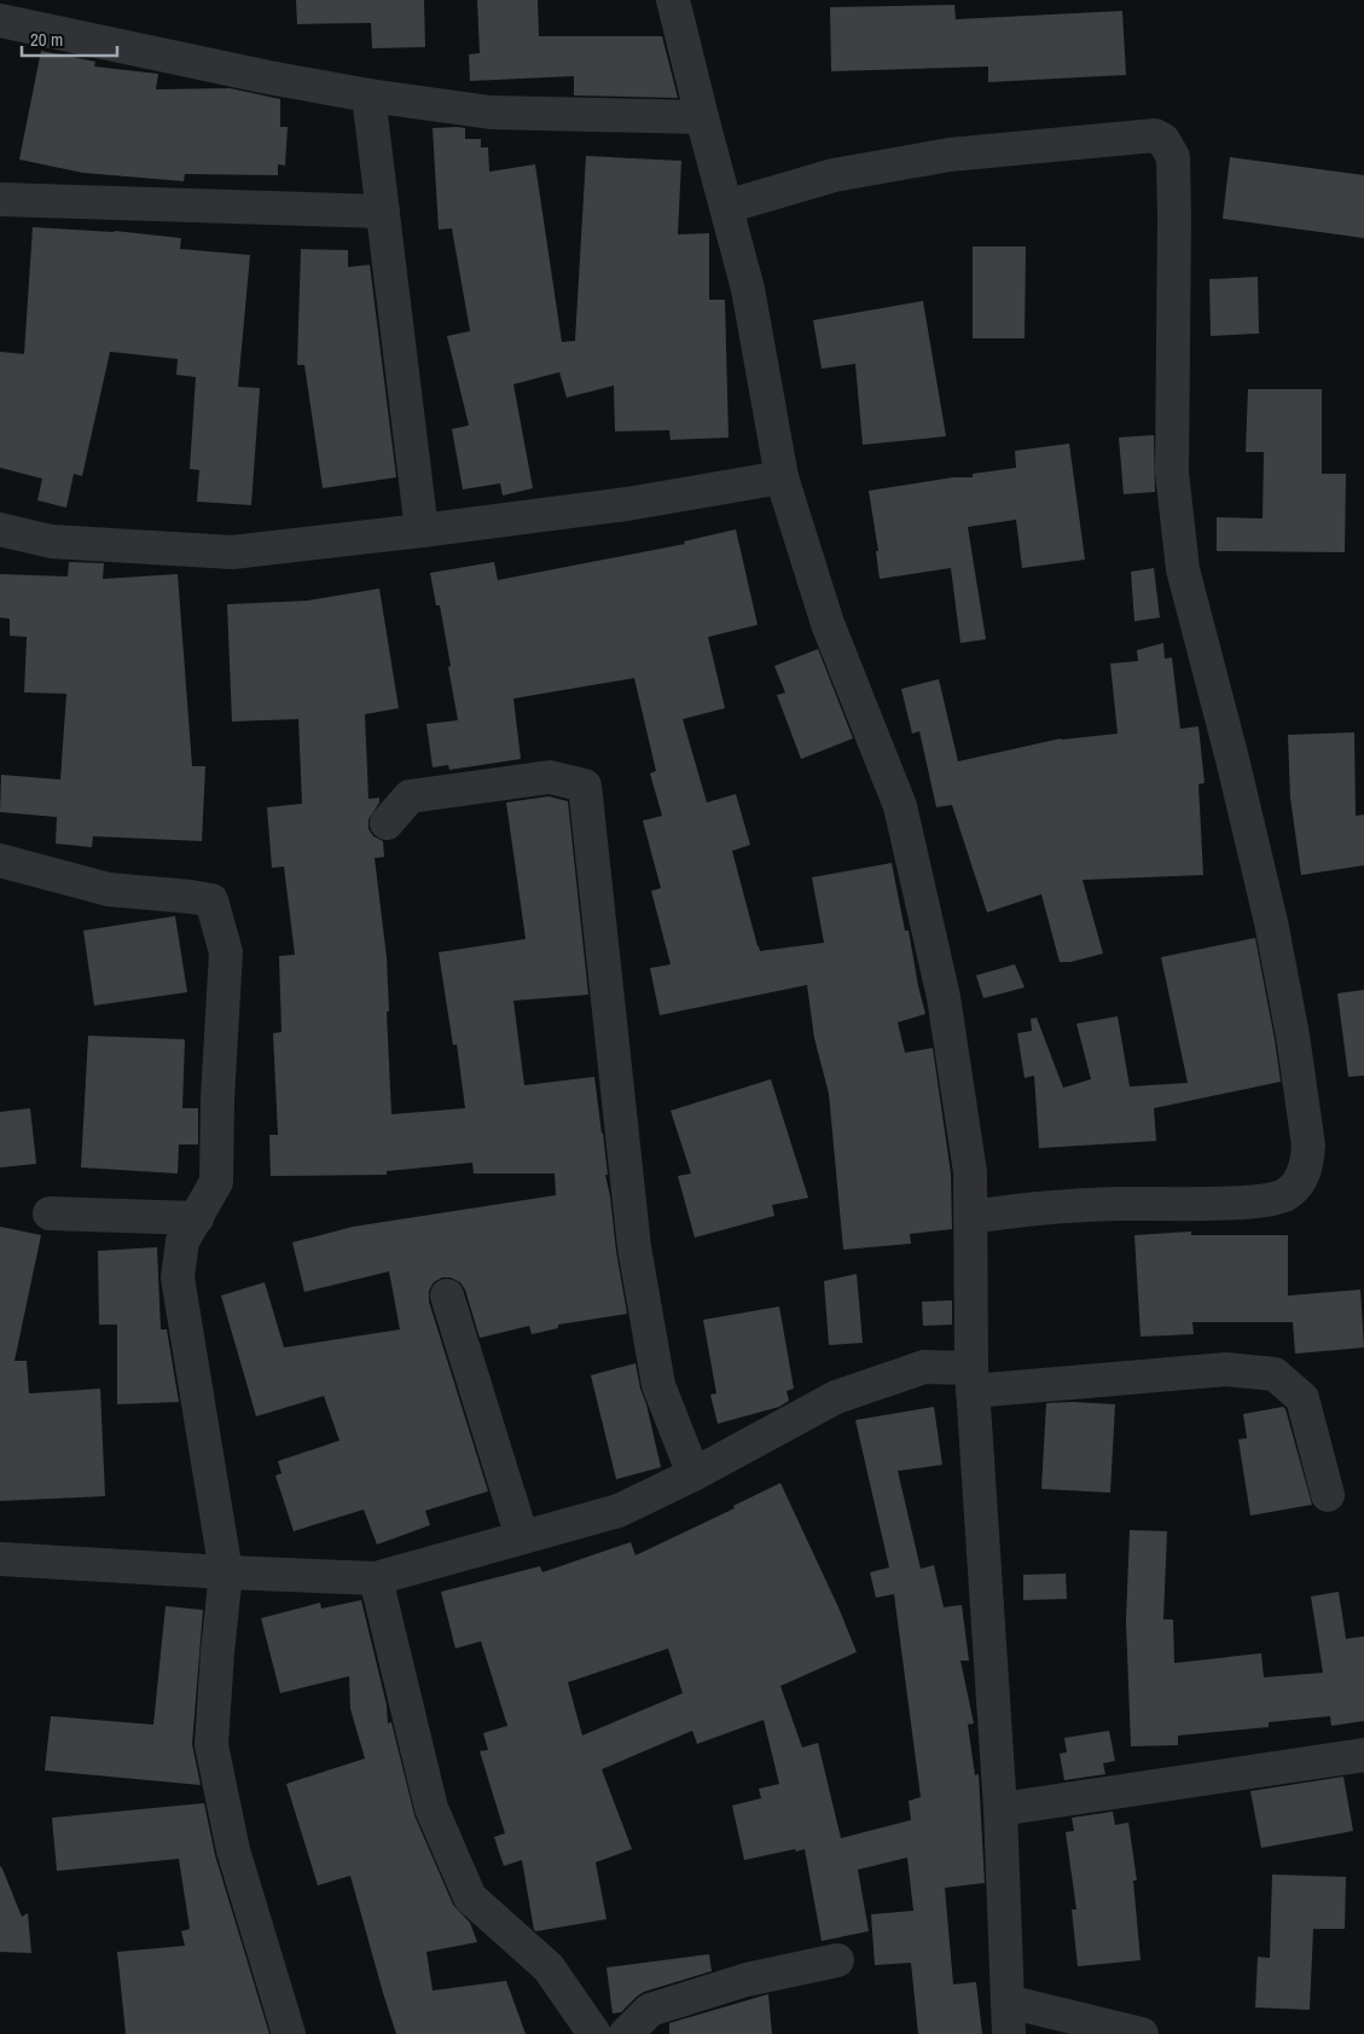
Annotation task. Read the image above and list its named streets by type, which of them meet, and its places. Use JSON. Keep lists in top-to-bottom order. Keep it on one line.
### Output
{"scale_bar":"20 m"}
